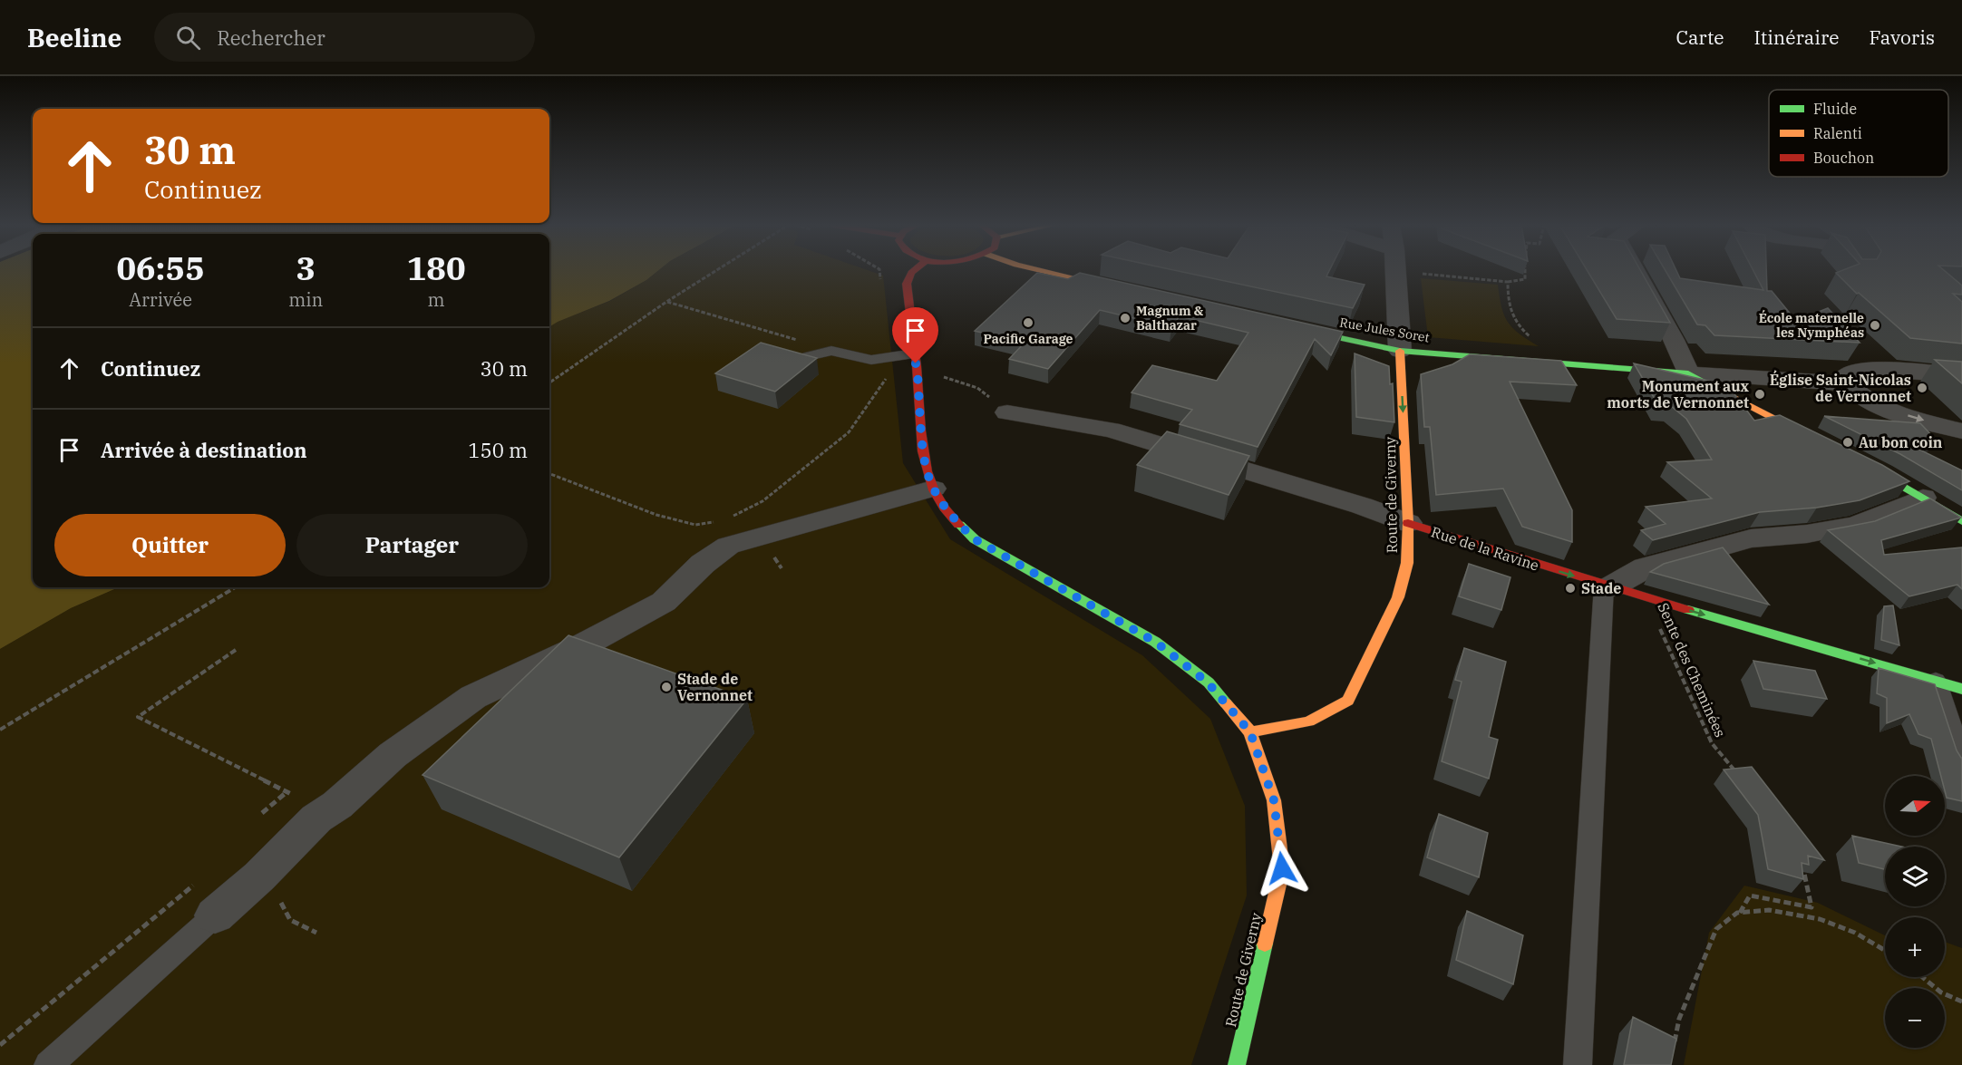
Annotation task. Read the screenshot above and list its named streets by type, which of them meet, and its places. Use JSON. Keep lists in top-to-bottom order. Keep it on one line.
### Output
{"streets":{"main road":["Rue Jules Soret","Route de Giverny","Rue de la Ravine"],"path":["Sente des Cheminées"]},"crossings":[["Rue Jules Soret","Route de Giverny"],["Route de Giverny","Rue de la Ravine"],["Rue de la Ravine","Sente des Cheminées"]],"one_way":["Rue de la Ravine"],"places":["Magnum & Balthazar","Pacific Garage","École maternelle les Nymphéas","Église Saint-Nicolas de Vernonnet","Monument aux morts de Vernonnet","Au bon coin","Stade","Stade de Vernonnet"],"legend":["Fluide","Ralenti","Bouchon"],"north":"right","page":{"header":"Beeline","search":"Rechercher","nav":["Carte","Itinéraire","Favoris"],"turn":["30 m","Continuez"],"eta":["06:55","Arrivée","3","min","180","m"],"list":[{"name":"Continuez","value":"30 m"},{"name":"Arrivée à destination","value":"150 m"}],"buttons":["Quitter","Partager"],"map_buttons":["+","−"]}}
